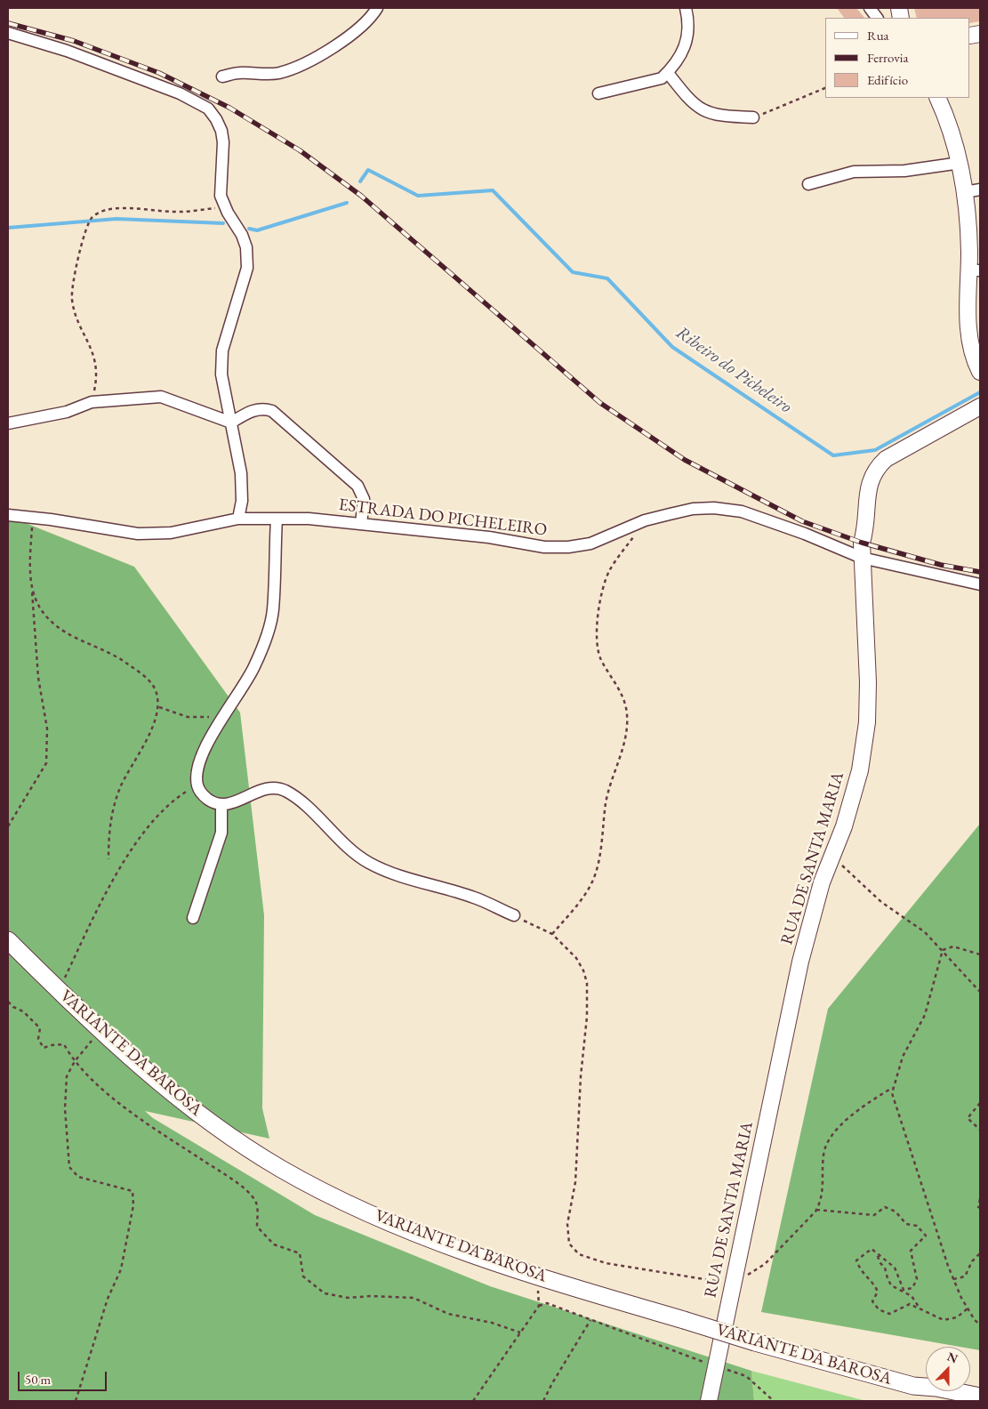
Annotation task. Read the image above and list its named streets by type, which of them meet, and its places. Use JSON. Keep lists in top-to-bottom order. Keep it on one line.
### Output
{"streets":{"main road":["VARIANTE DA BAROSA"],"street":["ESTRADA DO PICHELEIRO","RUA DE SANTA MARIA"]},"crossings":[["ESTRADA DO PICHELEIRO","RUA DE SANTA MARIA"]],"water":["Ribeiro do Picheleiro"],"legend":["Rua","Ferrovia","Edifício"],"scale_bar":"50 m","north":"top"}
